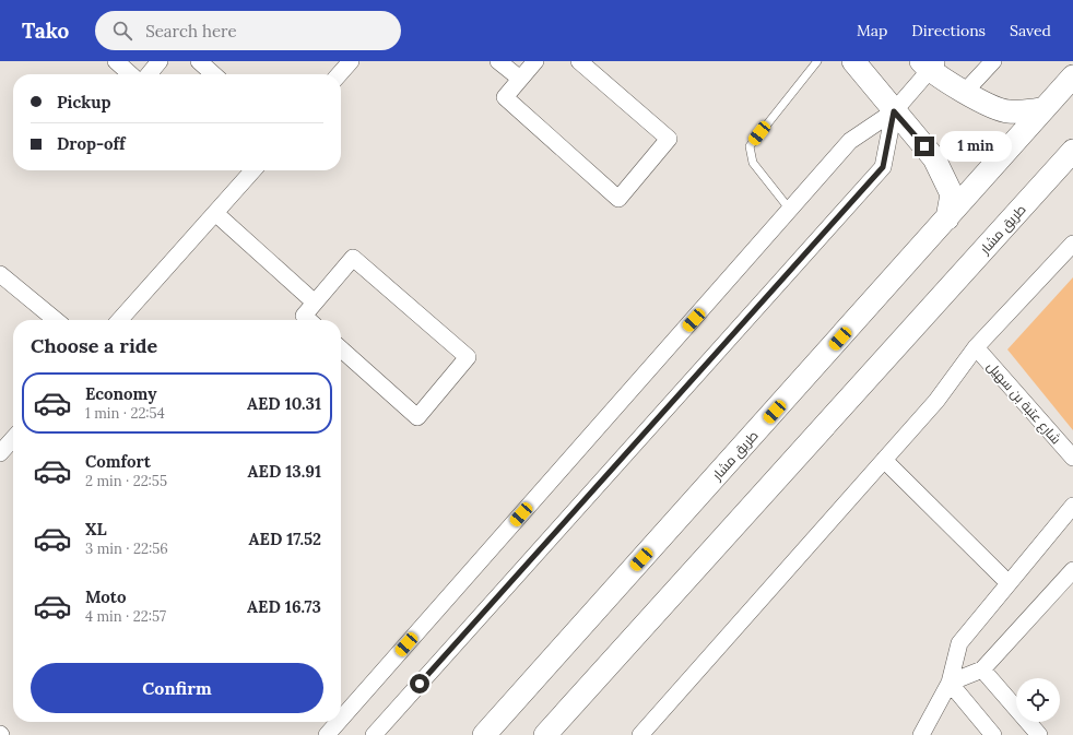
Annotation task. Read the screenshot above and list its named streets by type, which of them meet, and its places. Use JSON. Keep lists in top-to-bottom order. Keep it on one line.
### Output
{"streets":{"street":["طريق مشار","شارع عتبة بن سهيل"]},"page":{"header":"Tako","search":"Search here","nav":["Map","Directions","Saved"],"banner":["Pickup","Drop-off"],"bubble":"1 min","heading":"Choose a ride","list":[{"name":"Economy","note":"1 min · 22:54","value":"AED 10.31"},{"name":"Comfort","note":"2 min · 22:55","value":"AED 13.91"},{"name":"XL","note":"3 min · 22:56","value":"AED 17.52"},{"name":"Moto","note":"4 min · 22:57","value":"AED 16.73"}],"buttons":"Confirm"}}
